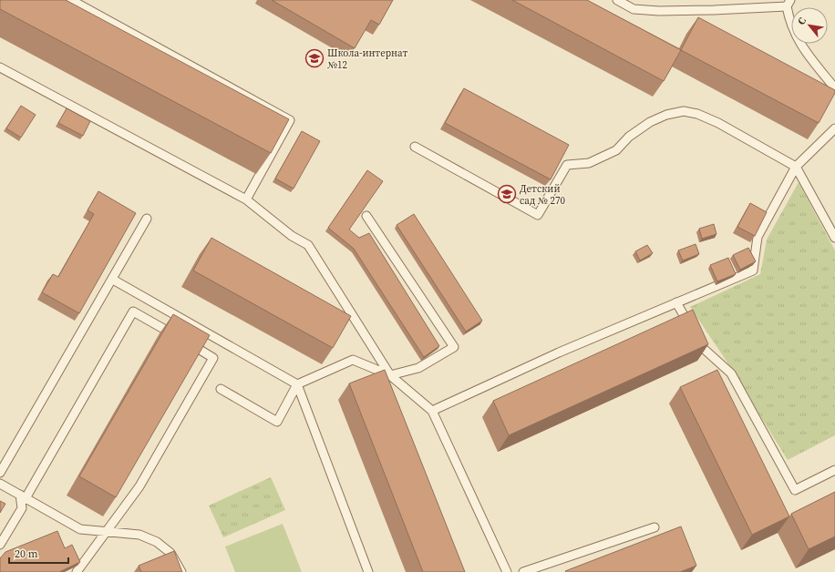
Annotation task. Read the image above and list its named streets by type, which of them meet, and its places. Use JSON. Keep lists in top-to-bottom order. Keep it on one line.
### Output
{"places":{"school or university":["Школа-интернат №12","Детский сад № 270"]},"scale_bar":"20 m","north":"top left"}
